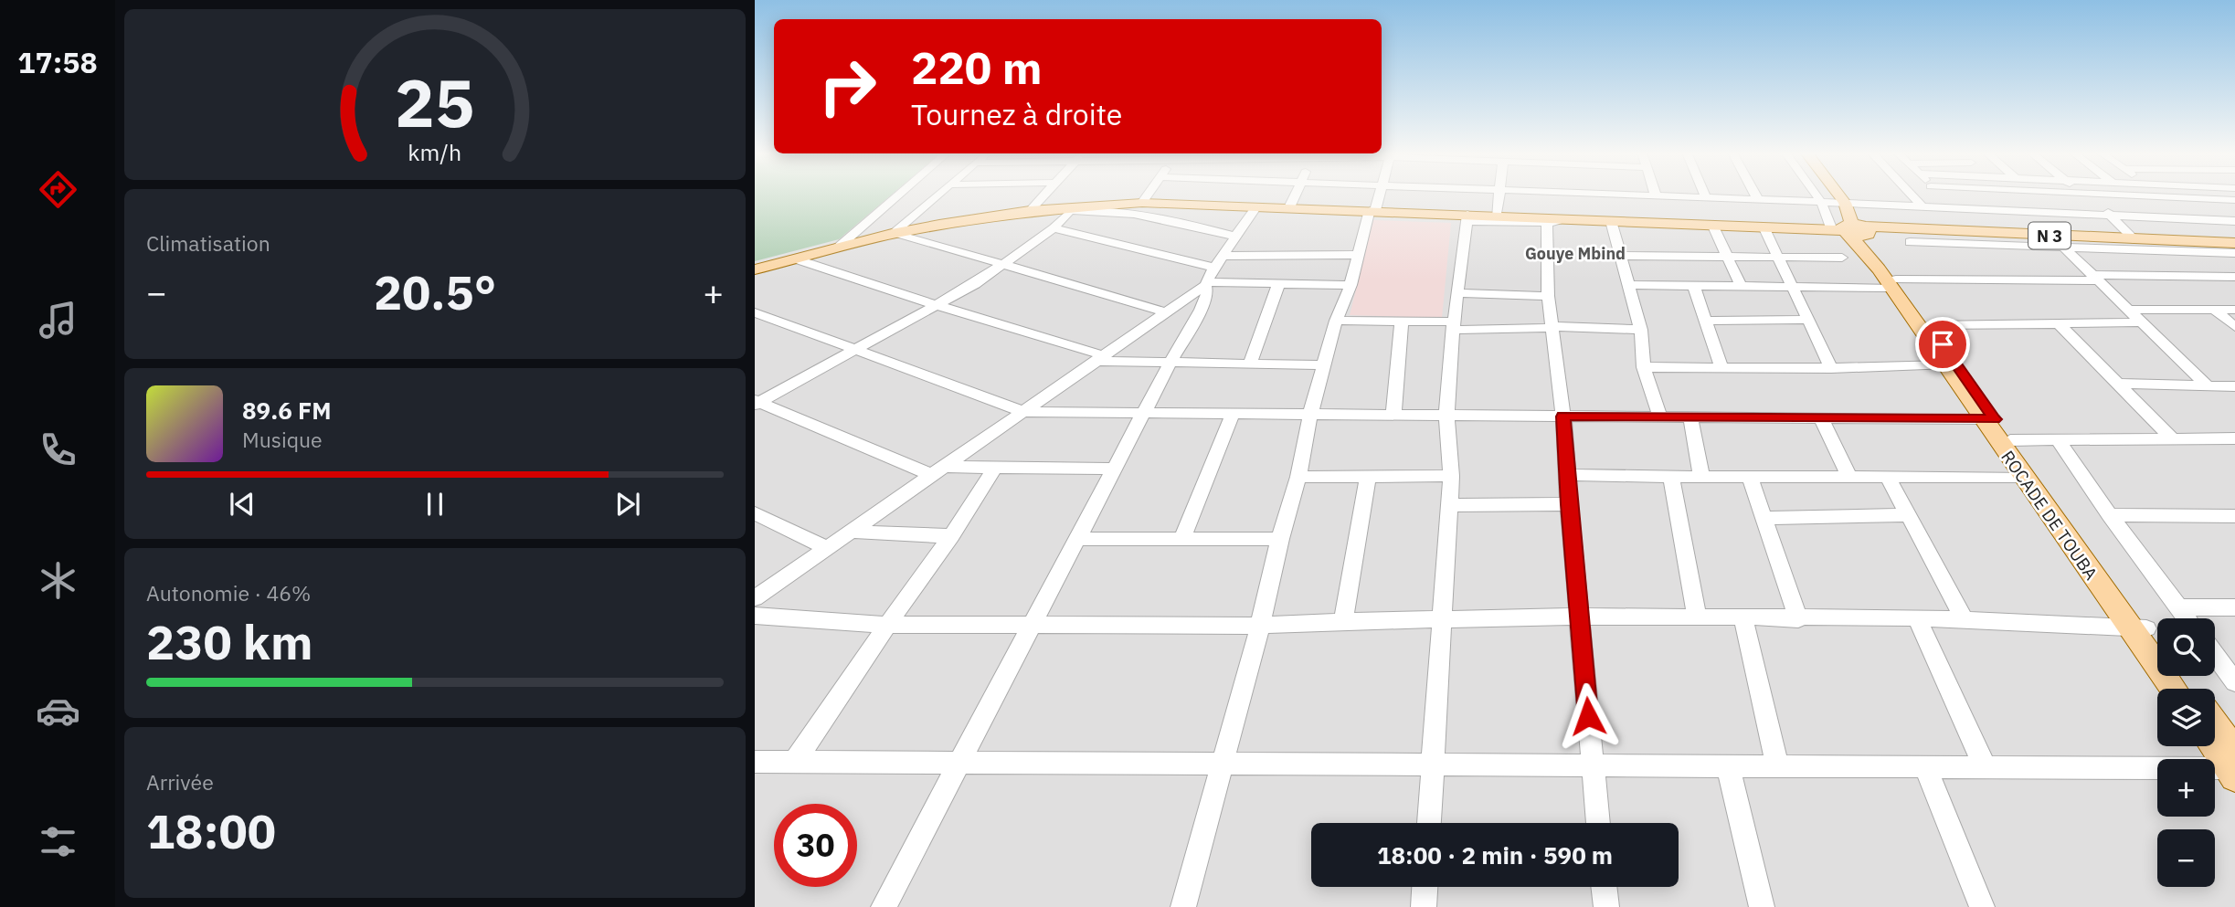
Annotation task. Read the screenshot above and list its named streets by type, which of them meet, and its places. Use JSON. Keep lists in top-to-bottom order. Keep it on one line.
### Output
{"streets":{"main road":["N 3","ROCADE DE TOUBA"]},"crossings":[["N 3","ROCADE DE TOUBA"]],"districts":["Gouye Mbind"],"page":{"tabs":"17:58","turn":["220 m","Tournez à droite"],"tile":["Climatisation",["Autonomie · 46%","230 km"],["Arrivée","18:00"]],"heat":["−","20.5°","+"],"song":["89.6 FM","Musique"],"map_buttons":["+","−"],"limit":"30","trip":"18:00 · 2 min · 590 m","gauge":["25","km/h"]}}
